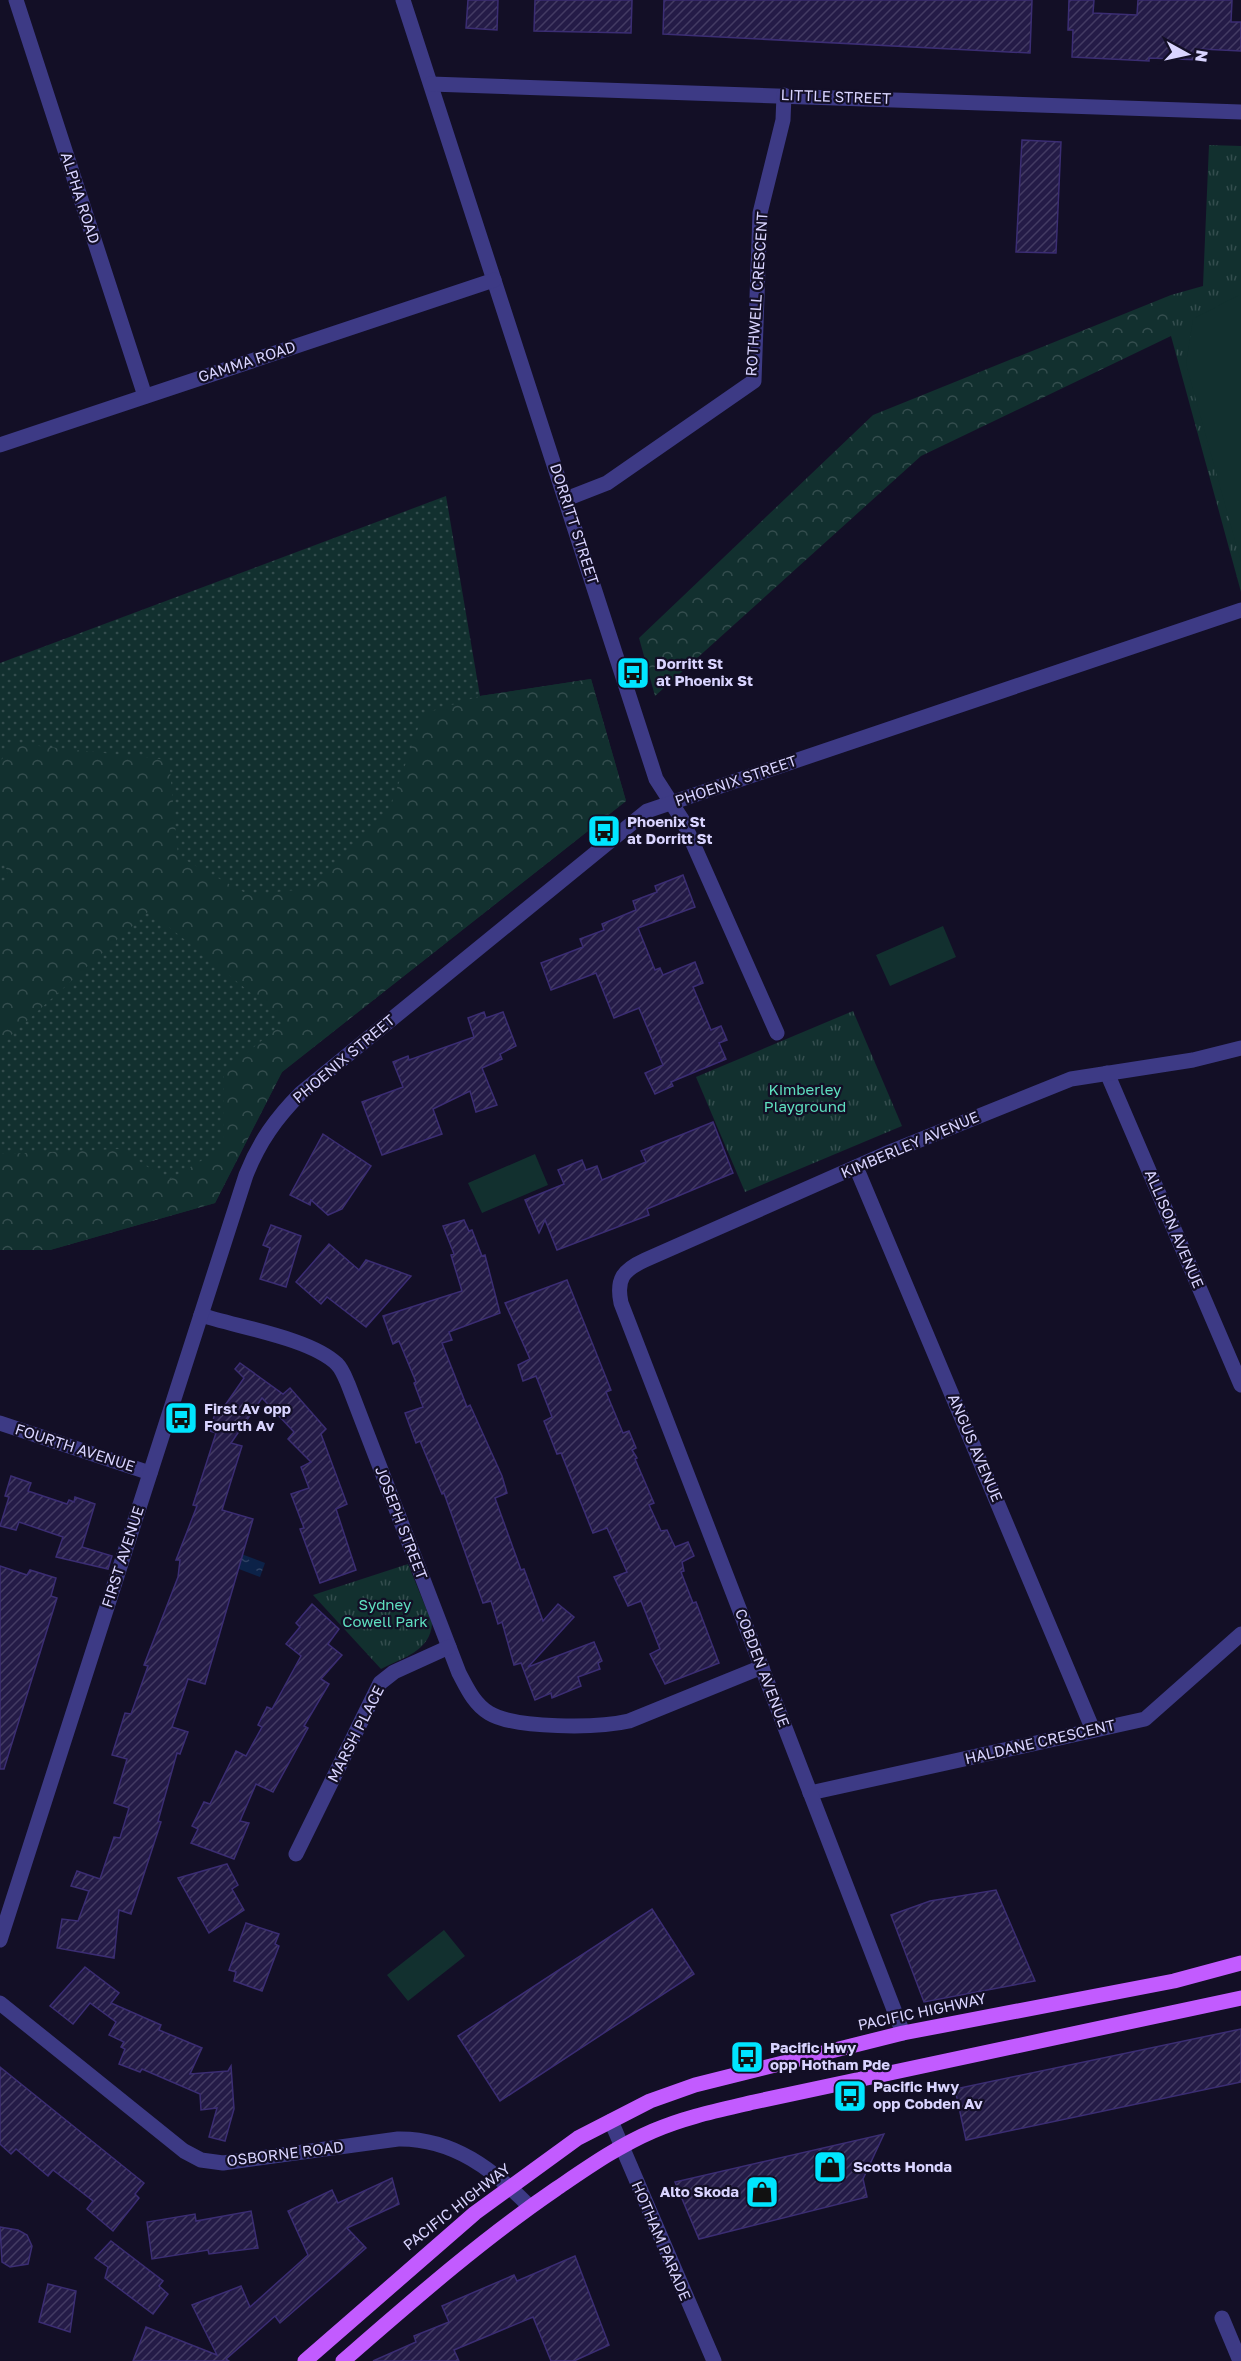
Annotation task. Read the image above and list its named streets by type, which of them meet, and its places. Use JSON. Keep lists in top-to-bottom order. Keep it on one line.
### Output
{"streets":{"main road":["PACIFIC HIGHWAY"],"street":["LITTLE STREET","ALPHA ROAD","ROTHWELL CRESCENT","GAMMA ROAD","DORRITT STREET","PHOENIX STREET","KIMBERLEY AVENUE","ALLISON AVENUE","FOURTH AVENUE","ANGUS AVENUE","JOSEPH STREET","FIRST AVENUE","COBDEN AVENUE","MARSH PLACE","HALDANE CRESCENT","OSBORNE ROAD","HOTHAM PARADE"]},"crossings":[["LITTLE STREET","ROTHWELL CRESCENT"],["LITTLE STREET","DORRITT STREET"],["ALPHA ROAD","GAMMA ROAD"],["ROTHWELL CRESCENT","DORRITT STREET"],["GAMMA ROAD","DORRITT STREET"],["DORRITT STREET","PHOENIX STREET"],["PHOENIX STREET","FIRST AVENUE"],["KIMBERLEY AVENUE","ALLISON AVENUE"],["KIMBERLEY AVENUE","ANGUS AVENUE"],["KIMBERLEY AVENUE","COBDEN AVENUE"],["FOURTH AVENUE","FIRST AVENUE"],["ANGUS AVENUE","HALDANE CRESCENT"],["JOSEPH STREET","FIRST AVENUE"],["JOSEPH STREET","COBDEN AVENUE"],["JOSEPH STREET","MARSH PLACE"],["COBDEN AVENUE","HALDANE CRESCENT"],["COBDEN AVENUE","PACIFIC HIGHWAY"],["PACIFIC HIGHWAY","OSBORNE ROAD"],["PACIFIC HIGHWAY","HOTHAM PARADE"]],"parks":["Kimberley Playground","Sydney Cowell Park"],"places":{"bus stop":["Dorritt St at Phoenix St","Phoenix St at Dorritt St","First Av opp Fourth Av","Pacific Hwy opp Hotham Pde","Pacific Hwy opp Cobden Av"],"shop":["Scotts Honda","Alto Skoda"]},"north":"right"}
